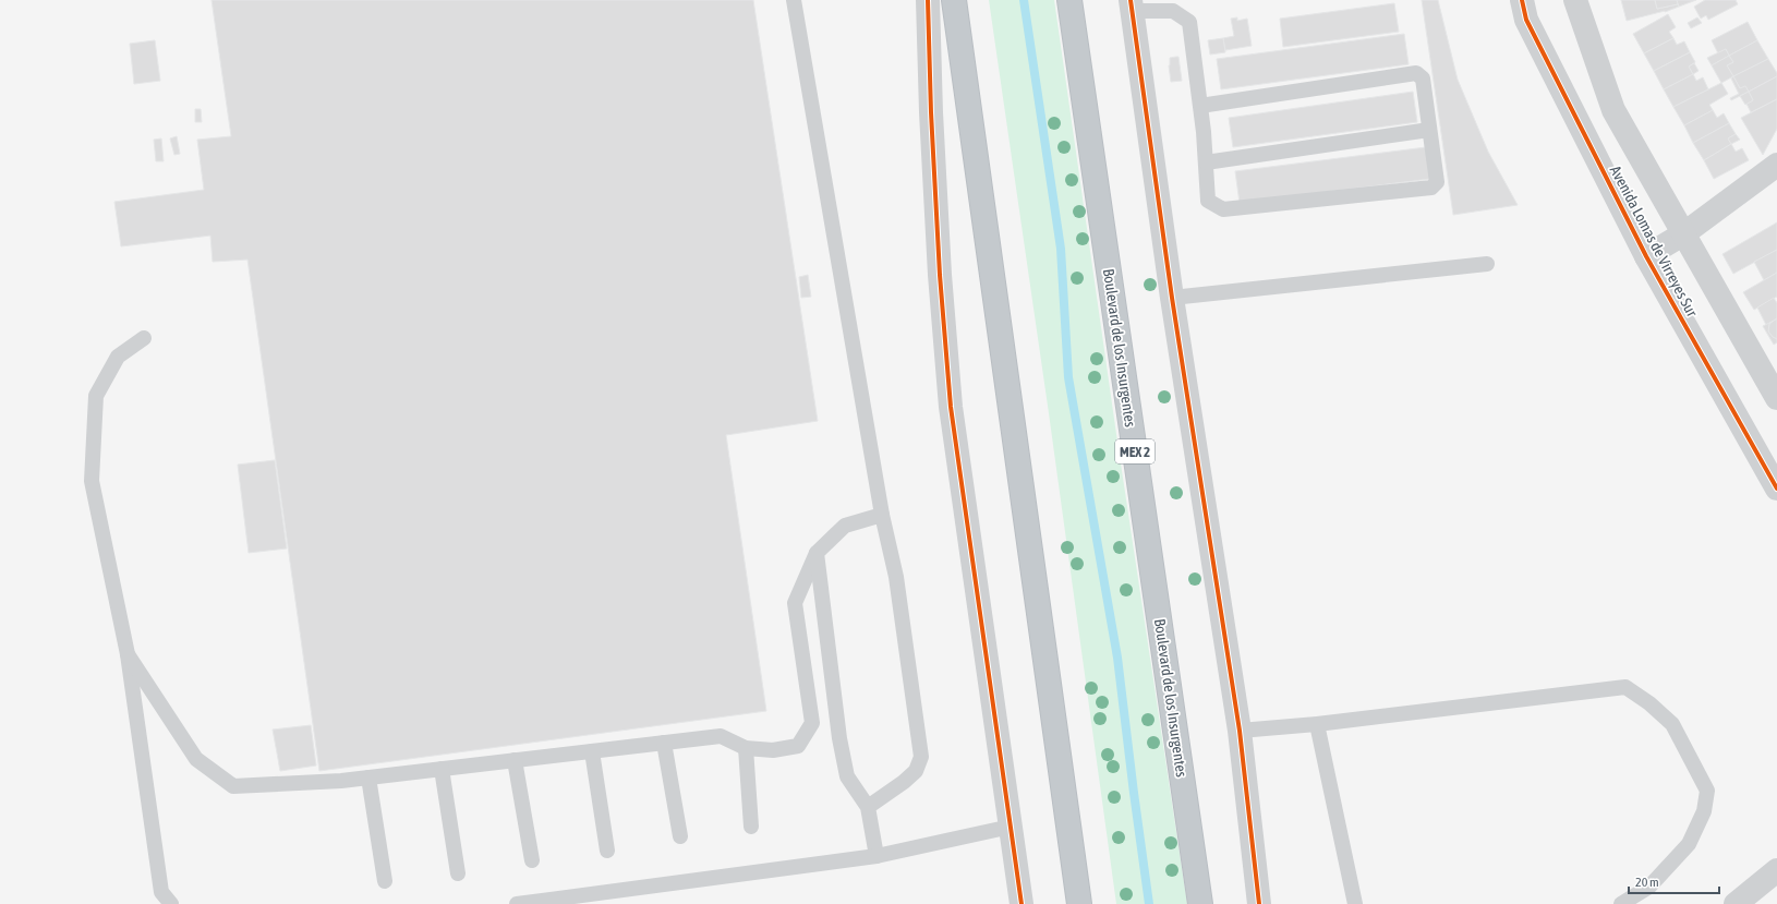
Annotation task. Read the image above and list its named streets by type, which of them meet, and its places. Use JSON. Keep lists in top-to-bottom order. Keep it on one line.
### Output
{"streets":{"highway":["Boulevard de los Insurgentes","MEX 2"],"street":["Avenida Lomas de Virreyes Sur"]},"scale_bar":"20 m"}
